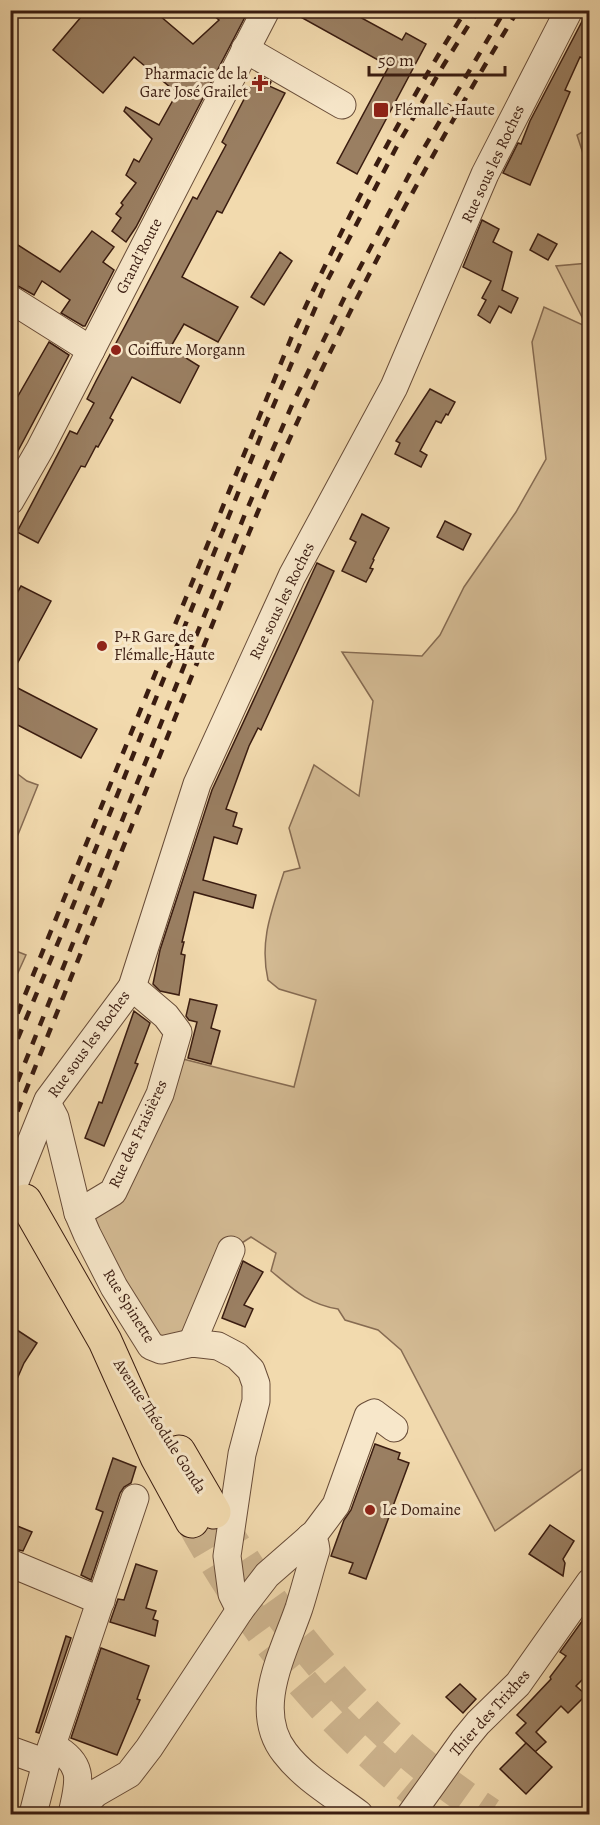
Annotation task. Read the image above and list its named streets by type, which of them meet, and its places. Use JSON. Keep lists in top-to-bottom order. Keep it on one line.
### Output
{"streets":{"main road":["Avenue Théodule Gonda"],"street":["Rue sous les Roches","Grand'Route","Rue des Fraisières","Rue Spinette","Thier des Trixhes"]},"crossings":[["Rue sous les Roches","Rue des Fraisières"],["Rue sous les Roches","Rue Spinette"],["Rue sous les Roches","Avenue Théodule Gonda"],["Rue des Fraisières","Rue Spinette"]],"places":{"health":["Pharmacie de la Gare José Grailet"],"transit":["Flémalle-Haute"],"other":["Coiffure Morgann","P+R Gare de Flémalle-Haute","Le Domaine"]},"scale_bar":"50 m"}
